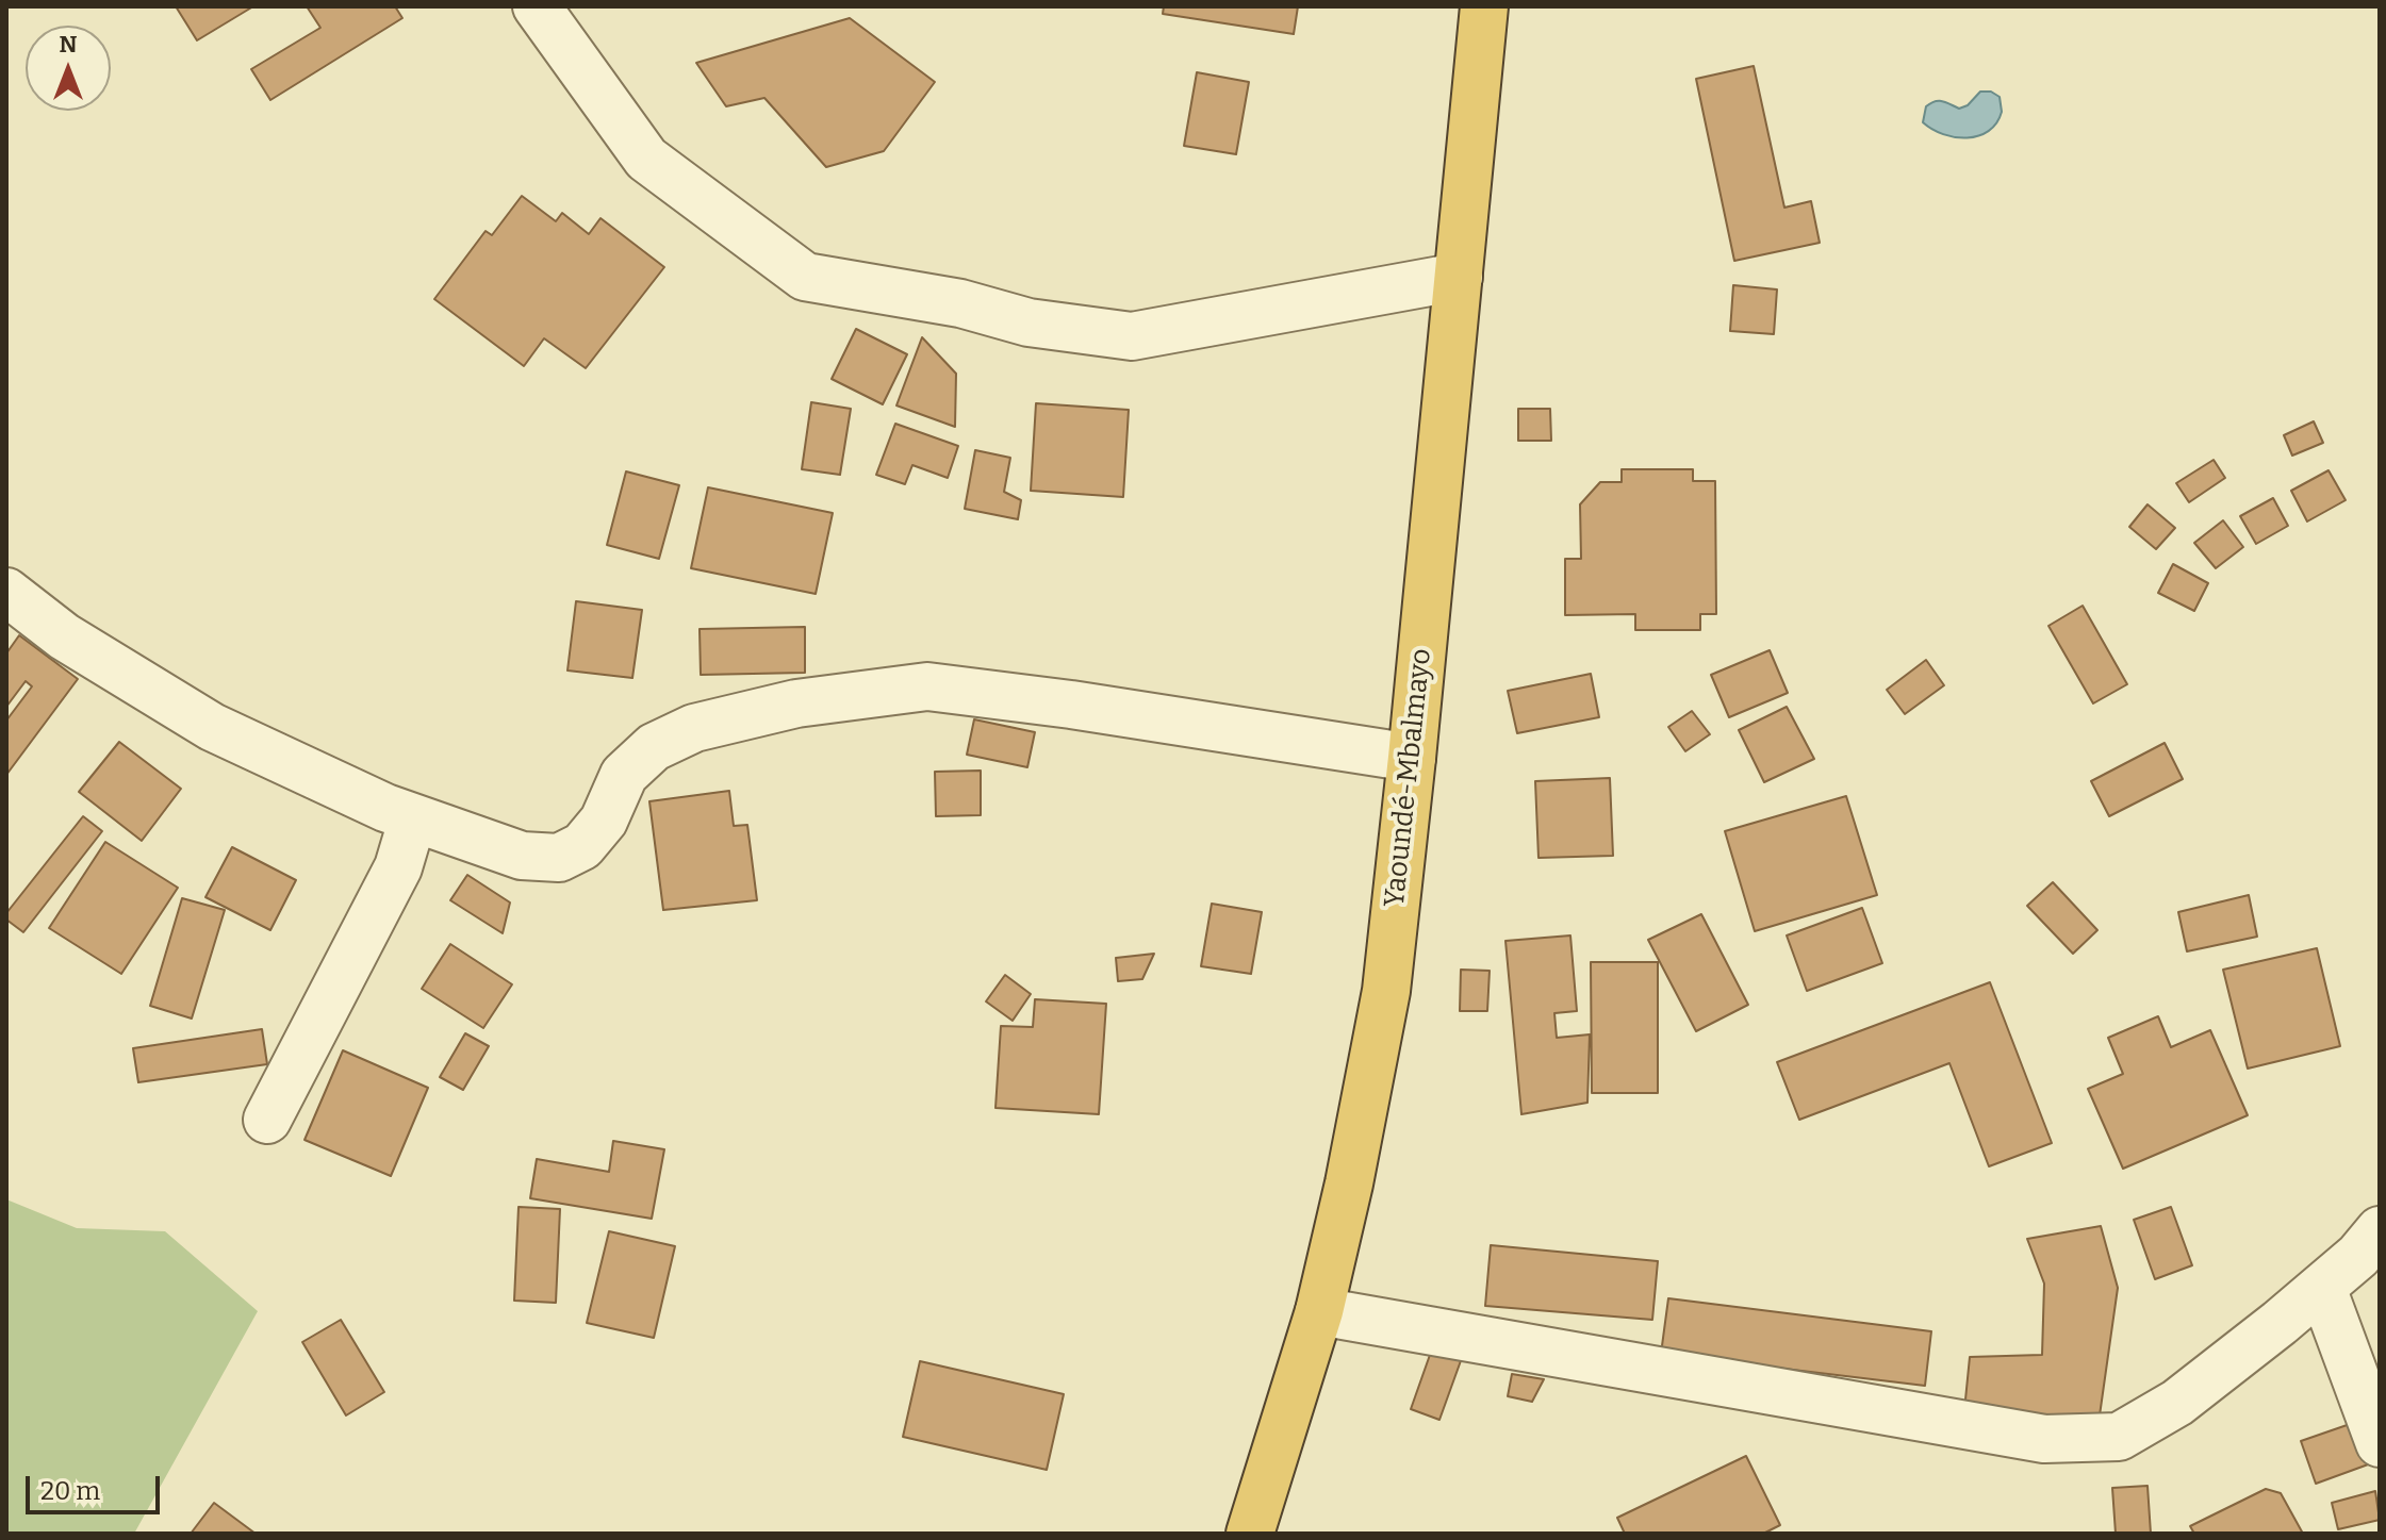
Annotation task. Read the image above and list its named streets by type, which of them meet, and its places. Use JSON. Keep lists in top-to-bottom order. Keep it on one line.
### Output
{"streets":{"highway":["Yaoundé-Mbalmayo"]},"scale_bar":"20 m","north":"top"}
